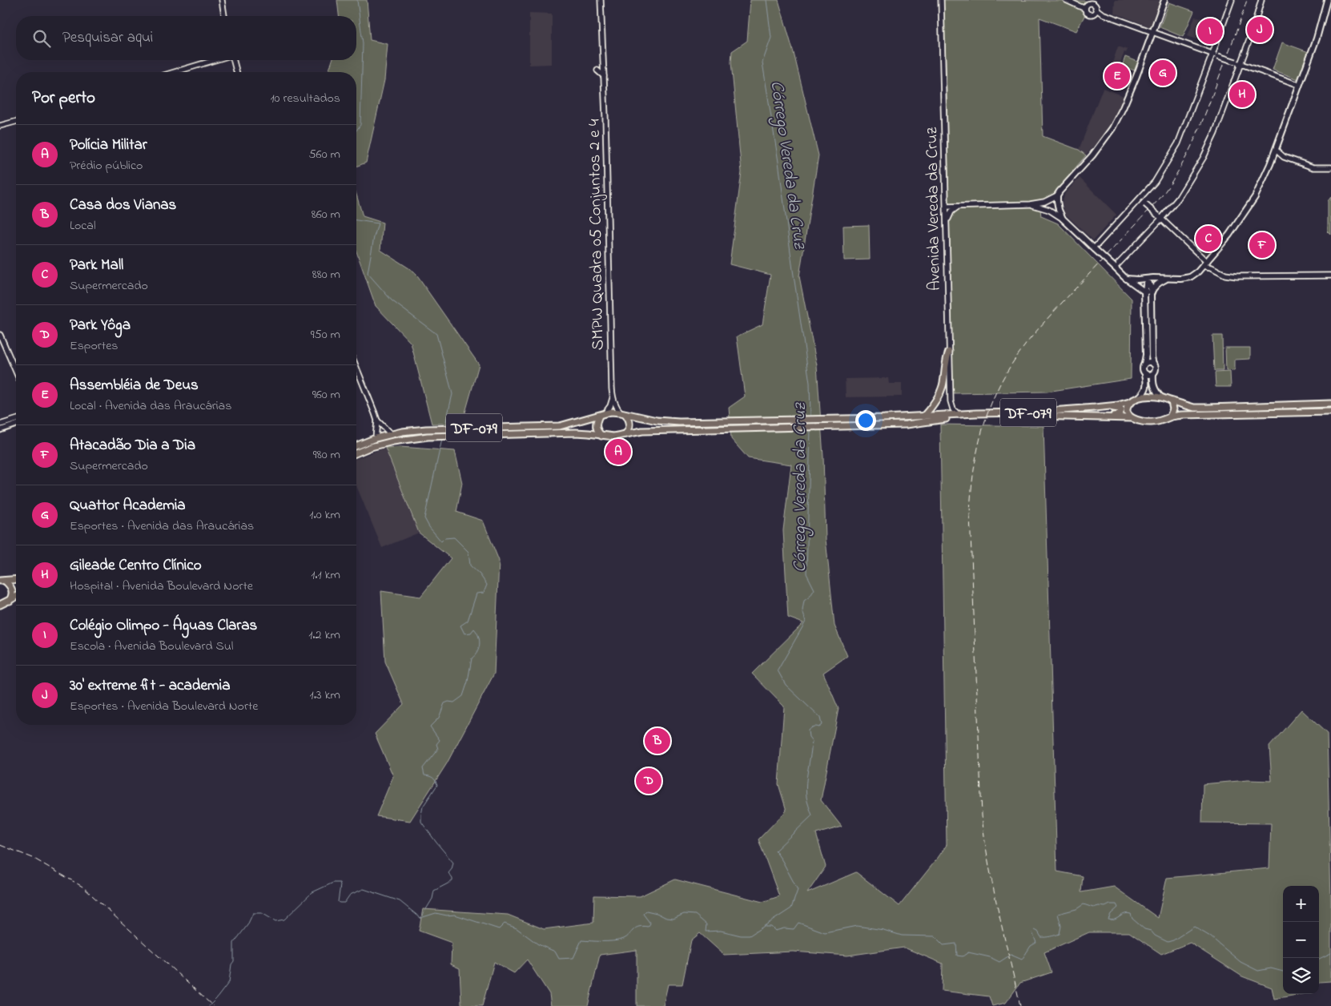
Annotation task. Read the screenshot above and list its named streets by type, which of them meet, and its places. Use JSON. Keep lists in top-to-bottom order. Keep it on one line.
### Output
{"streets":{"main road":["DF-079"],"street":["Avenida Vereda da Cruz","SMPW Quadra 05 Conjuntos 2 e 4"]},"crossings":[["Avenida Vereda da Cruz","DF-079"],["SMPW Quadra 05 Conjuntos 2 e 4","DF-079"]],"water":["Córrego Vereda da Cruz"],"page":{"pins":["J","I","G","E","H","C","F","A","B","D"],"search":"Pesquisar aqui","heading":["Por perto","10 resultados"],"list":[{"mark":"A","name":"Polícia Militar","note":"Prédio público","value":"560 m"},{"mark":"B","name":"Casa dos Vianas","note":"Local","value":"860 m"},{"mark":"C","name":"Park Mall","note":"Supermercado","value":"880 m"},{"mark":"D","name":"Park Yôga","note":"Esportes","value":"950 m"},{"mark":"E","name":"Assembléia de Deus","note":"Local · Avenida das Araucárias","value":"960 m"},{"mark":"F","name":"Atacadão Dia a Dia","note":"Supermercado","value":"980 m"},{"mark":"G","name":"Quattor Academia","note":"Esportes · Avenida das Araucárias","value":"1.0 km"},{"mark":"H","name":"Gileade Centro Clínico","note":"Hospital · Avenida Boulevard Norte","value":"1.1 km"},{"mark":"I","name":"Colégio Olimpo - Águas Claras","note":"Escola · Avenida Boulevard Sul","value":"1.2 km"},{"mark":"J","name":"30' extreme fit - academia","note":"Esportes · Avenida Boulevard Norte","value":"1.3 km"}],"map_buttons":["+","−"]}}
